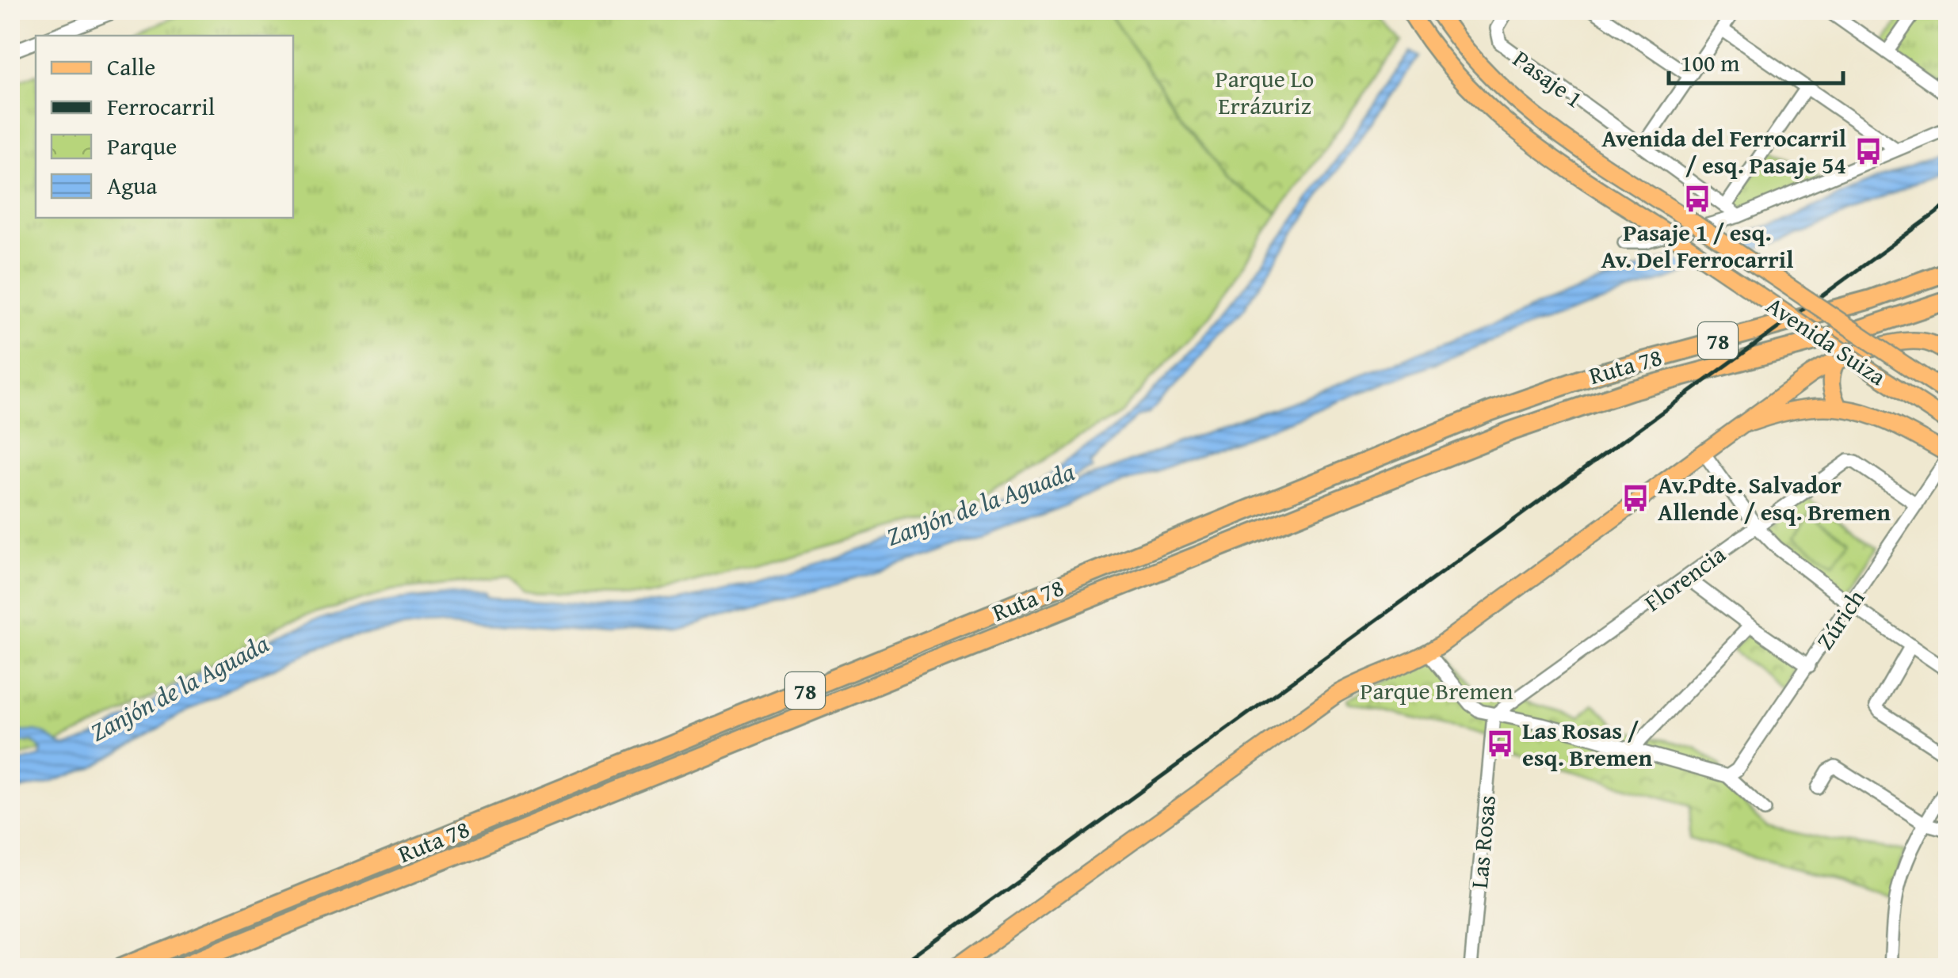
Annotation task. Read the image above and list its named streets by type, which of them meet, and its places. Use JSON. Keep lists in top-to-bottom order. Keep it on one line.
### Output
{"streets":{"highway":["78","Ruta 78"],"main road":["Avenida Suiza"],"street":["Pasaje 1","Florencia","Zúrich","Las Rosas"]},"crossings":[["Avenida Suiza","Zúrich"],["Florencia","Zúrich"],["Florencia","Las Rosas"]],"water":["Zanjón de la Aguada"],"parks":["Parque Lo Errázuriz","Parque Bremen"],"places":{"bus stop":["Avenida del Ferrocarril / esq. Pasaje 54","Pasaje 1 / esq. Av. Del Ferrocarril","Av.Pdte. Salvador Allende / esq. Bremen","Las Rosas / esq. Bremen"]},"legend":["Calle","Ferrocarril","Parque","Agua"],"scale_bar":"100 m"}
